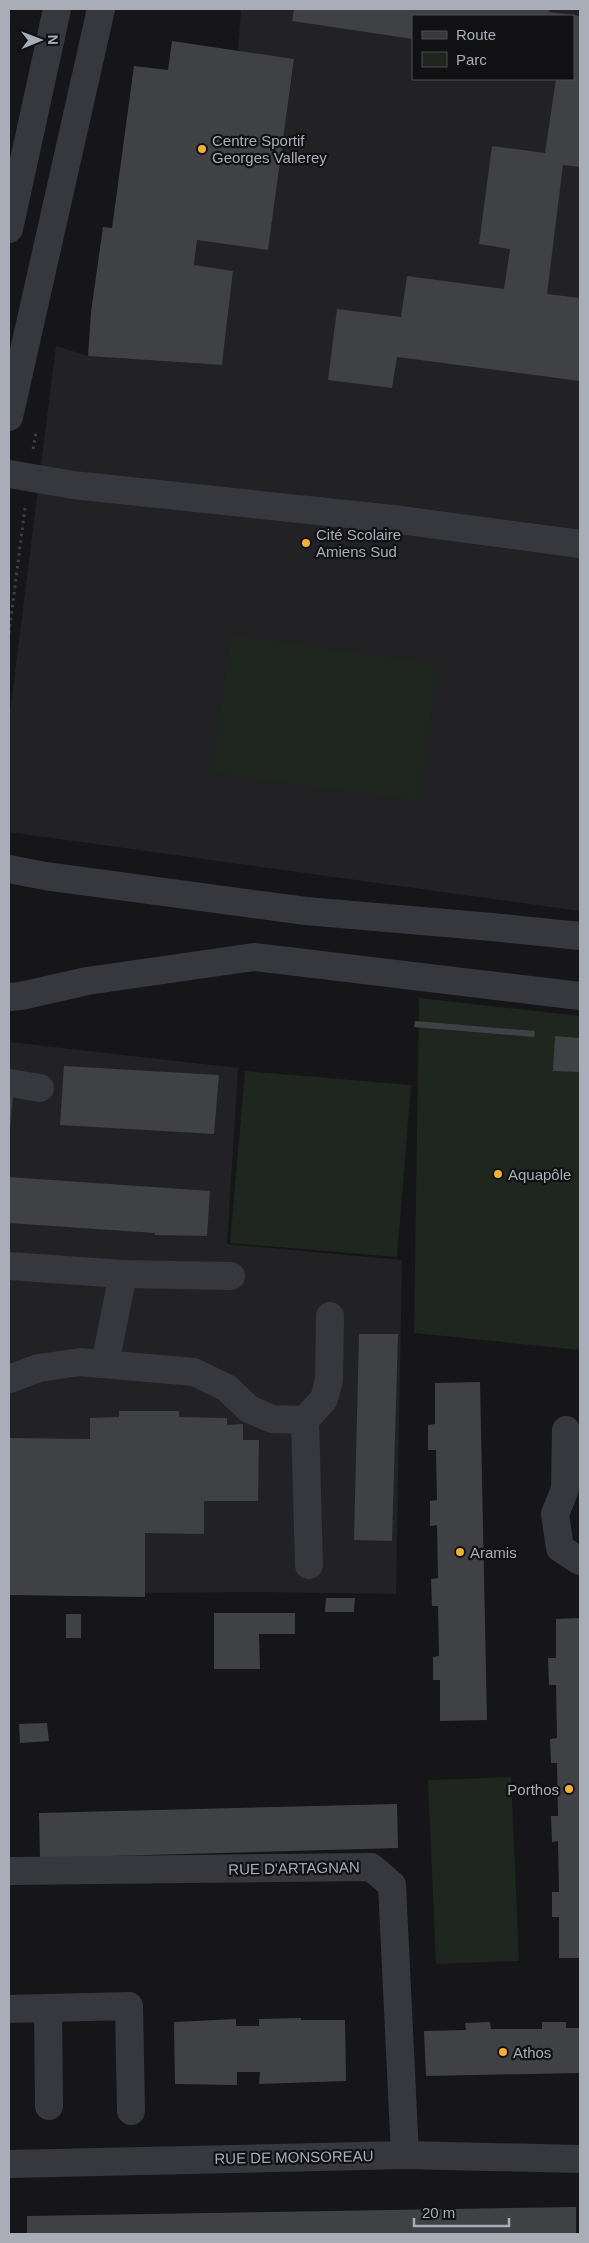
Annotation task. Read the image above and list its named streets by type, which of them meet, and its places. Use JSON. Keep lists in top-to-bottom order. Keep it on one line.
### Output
{"streets":{"street":["RUE D'ARTAGNAN","RUE DE MONSOREAU"]},"crossings":[["RUE D'ARTAGNAN","RUE DE MONSOREAU"]],"places":["Centre Sportif Georges Vallerey","Cité Scolaire Amiens Sud","Aquapôle","Aramis","Porthos","Athos"],"legend":["Route","Parc"],"scale_bar":"20 m","north":"right"}
